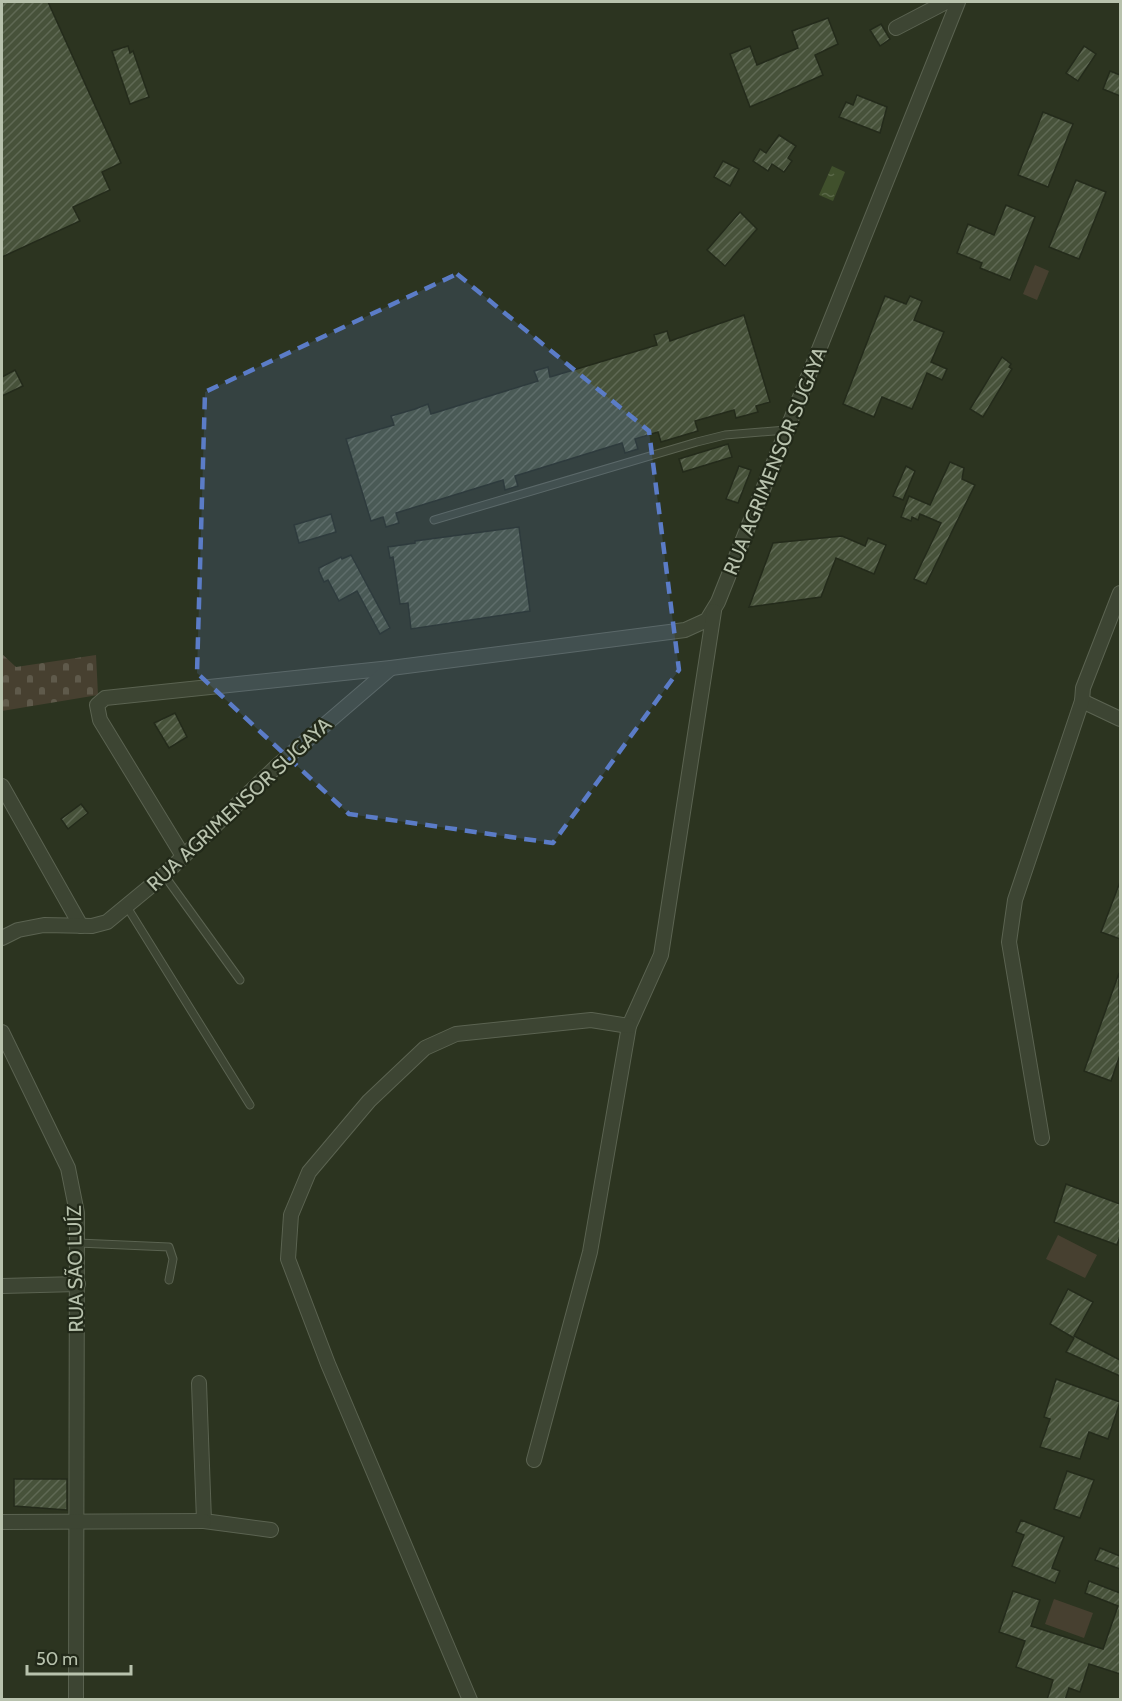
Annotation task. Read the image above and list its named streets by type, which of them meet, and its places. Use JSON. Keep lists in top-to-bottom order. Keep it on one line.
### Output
{"streets":{"street":["RUA AGRIMENSOR SUGAYA","RUA SÃO LUÍZ"]},"scale_bar":"50 m"}
